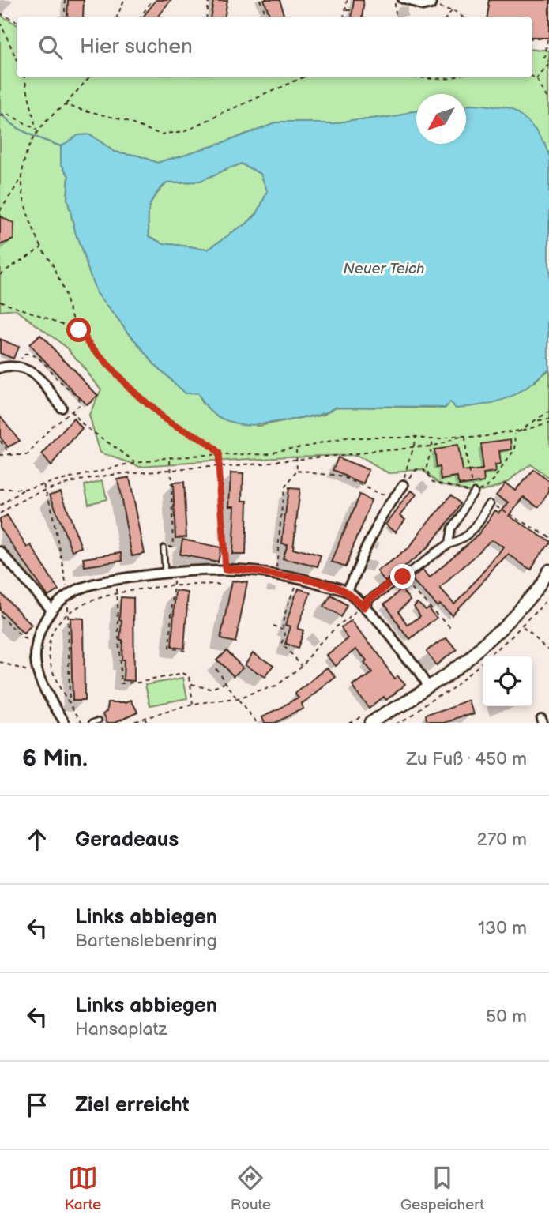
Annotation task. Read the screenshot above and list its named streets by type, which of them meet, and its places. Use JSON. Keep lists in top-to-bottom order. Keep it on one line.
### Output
{"water":["Neuer Teich"],"north":"bottom left","page":{"search":"Hier suchen","heading":["6 Min.","Zu Fuß · 450 m"],"list":[["Geradeaus","270 m"],["Links abbiegen","Bartenslebenring","130 m"],["Links abbiegen","Hansaplatz","50 m"],"Ziel erreicht"],"nav":["Karte","Route","Gespeichert"]}}
